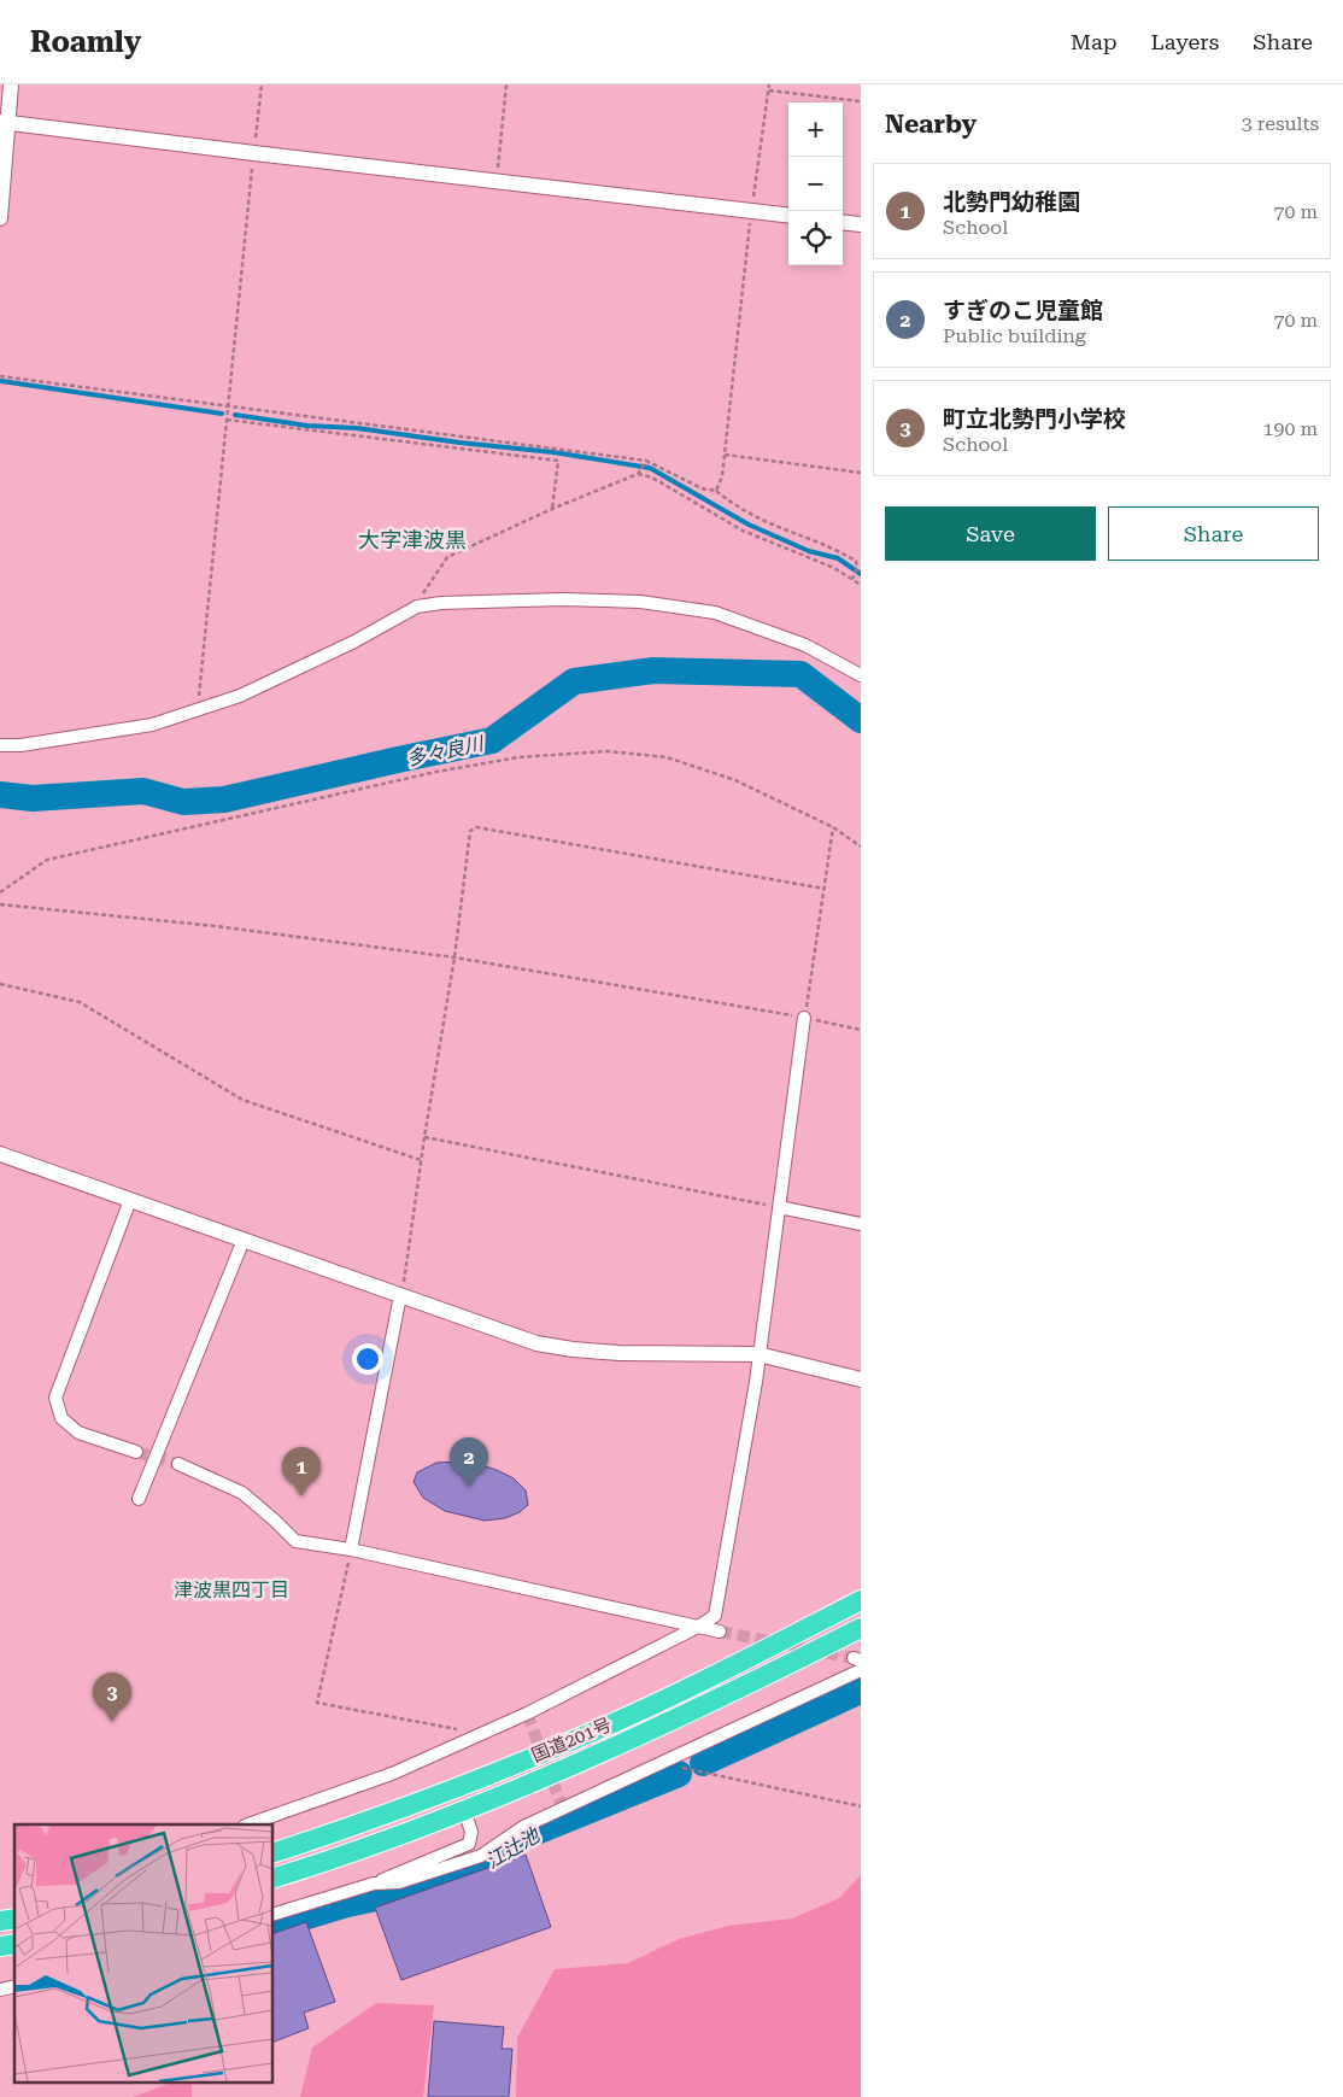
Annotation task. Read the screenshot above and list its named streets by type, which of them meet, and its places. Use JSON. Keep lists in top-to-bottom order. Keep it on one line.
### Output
{"streets":{"highway":["国道201号"]},"districts":["大字津波黒","津波黒四丁目"],"water":["多々良川","江辻池"],"page":{"header":"Roamly","nav":["Map","Layers","Share"],"heading":["Nearby","3 results"],"map_buttons":["+","−"],"list":[{"mark":"1","name":"北勢門幼稚園","note":"School","value":"70 m"},{"mark":"2","name":"すぎのこ児童館","note":"Public building","value":"70 m"},{"mark":"3","name":"町立北勢門小学校","note":"School","value":"190 m"}],"buttons":["Save","Share"],"pins":["2","1","3"]}}
